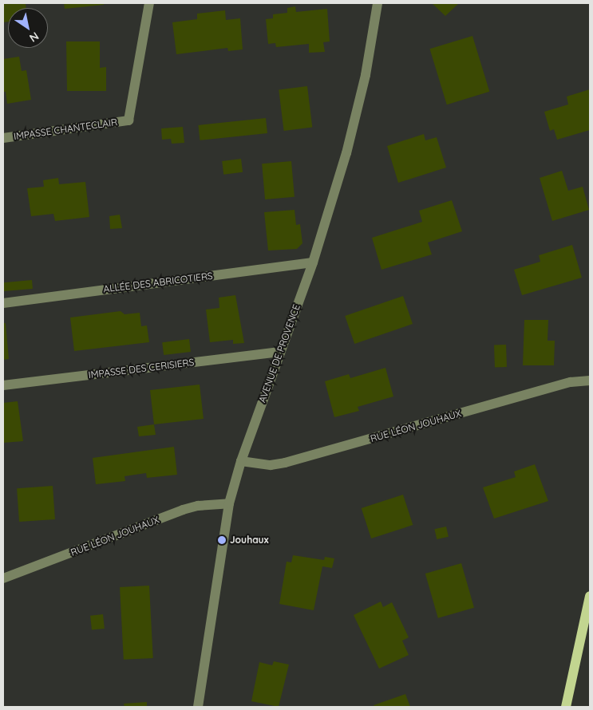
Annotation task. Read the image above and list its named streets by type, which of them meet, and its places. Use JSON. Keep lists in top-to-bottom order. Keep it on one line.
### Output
{"streets":{"street":["IMPASSE CHANTECLAIR","ALLÉE DES ABRICOTIERS","AVENUE DE PROVENCE","IMPASSE DES CERISIERS","RUE LÉON JOUHAUX"]},"crossings":[["ALLÉE DES ABRICOTIERS","AVENUE DE PROVENCE"],["AVENUE DE PROVENCE","IMPASSE DES CERISIERS"],["AVENUE DE PROVENCE","RUE LÉON JOUHAUX"]],"places":["Jouhaux"],"north":"bottom right"}
